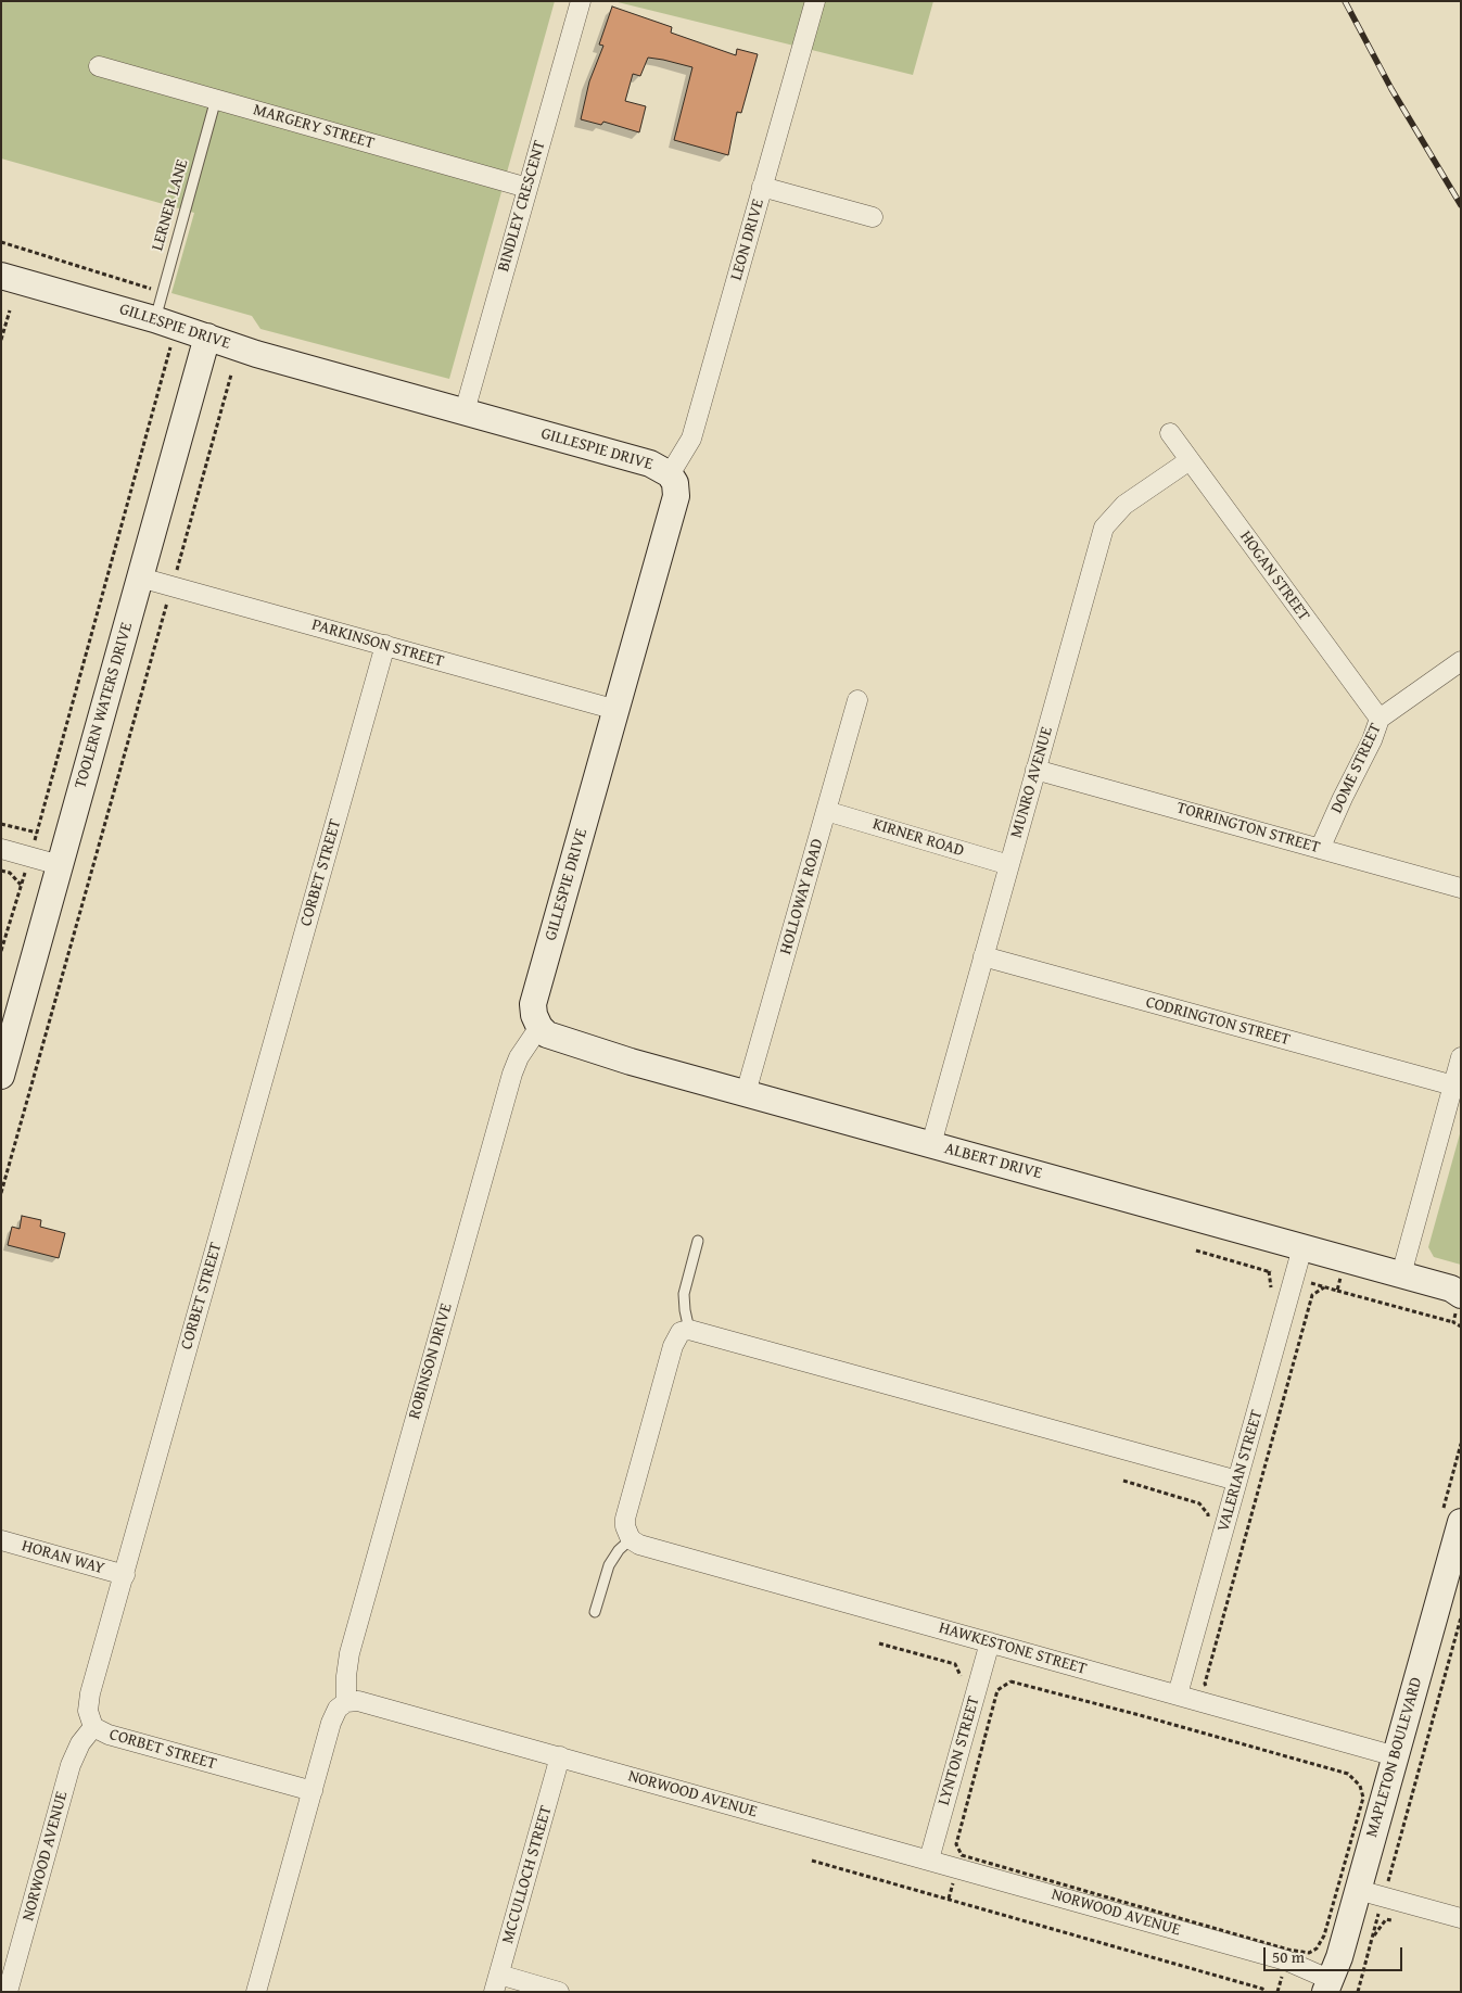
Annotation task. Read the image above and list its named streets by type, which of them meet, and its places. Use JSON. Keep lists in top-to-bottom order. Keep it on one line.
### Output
{"streets":{"street":["MARGERY STREET","BINDLEY CRESCENT","LEON DRIVE","GILLESPIE DRIVE","HOGAN STREET","PARKINSON STREET","TOOLERN WATERS DRIVE","DOME STREET","MUNRO AVENUE","TORRINGTON STREET","KIRNER ROAD","CORBET STREET","HOLLOWAY ROAD","CODRINGTON STREET","ALBERT DRIVE","ROBINSON DRIVE","VALERIAN STREET","HORAN WAY","HAWKESTONE STREET","LYNTON STREET","MAPLETON BOULEVARD","NORWOOD AVENUE","MCCULLOCH STREET"],"lane":["LERNER LANE"]},"crossings":[["MARGERY STREET","LERNER LANE"],["MARGERY STREET","BINDLEY CRESCENT"],["LERNER LANE","GILLESPIE DRIVE"],["BINDLEY CRESCENT","GILLESPIE DRIVE"],["LEON DRIVE","GILLESPIE DRIVE"],["GILLESPIE DRIVE","PARKINSON STREET"],["GILLESPIE DRIVE","TOOLERN WATERS DRIVE"],["GILLESPIE DRIVE","ALBERT DRIVE"],["GILLESPIE DRIVE","ROBINSON DRIVE"],["HOGAN STREET","DOME STREET"],["HOGAN STREET","MUNRO AVENUE"],["PARKINSON STREET","TOOLERN WATERS DRIVE"],["PARKINSON STREET","CORBET STREET"],["DOME STREET","TORRINGTON STREET"],["MUNRO AVENUE","TORRINGTON STREET"],["MUNRO AVENUE","KIRNER ROAD"],["MUNRO AVENUE","CODRINGTON STREET"],["MUNRO AVENUE","ALBERT DRIVE"],["KIRNER ROAD","HOLLOWAY ROAD"],["CORBET STREET","HORAN WAY"],["CORBET STREET","NORWOOD AVENUE"],["HOLLOWAY ROAD","ALBERT DRIVE"],["ALBERT DRIVE","ROBINSON DRIVE"],["ALBERT DRIVE","VALERIAN STREET"],["ROBINSON DRIVE","NORWOOD AVENUE"],["VALERIAN STREET","HAWKESTONE STREET"],["HAWKESTONE STREET","LYNTON STREET"],["HAWKESTONE STREET","MAPLETON BOULEVARD"],["LYNTON STREET","NORWOOD AVENUE"],["MAPLETON BOULEVARD","NORWOOD AVENUE"],["NORWOOD AVENUE","MCCULLOCH STREET"]],"scale_bar":"50 m"}
